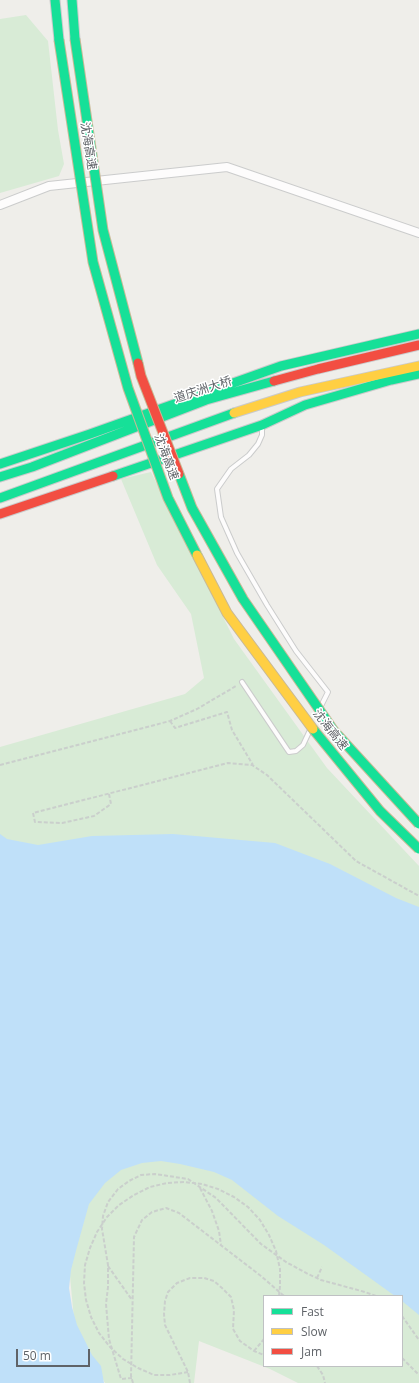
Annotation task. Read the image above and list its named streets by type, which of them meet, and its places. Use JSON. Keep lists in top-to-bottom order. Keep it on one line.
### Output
{"streets":{"main road":["沈海高速","道庆洲大桥"]},"legend":["Fast","Slow","Jam"],"scale_bar":"50 m"}
